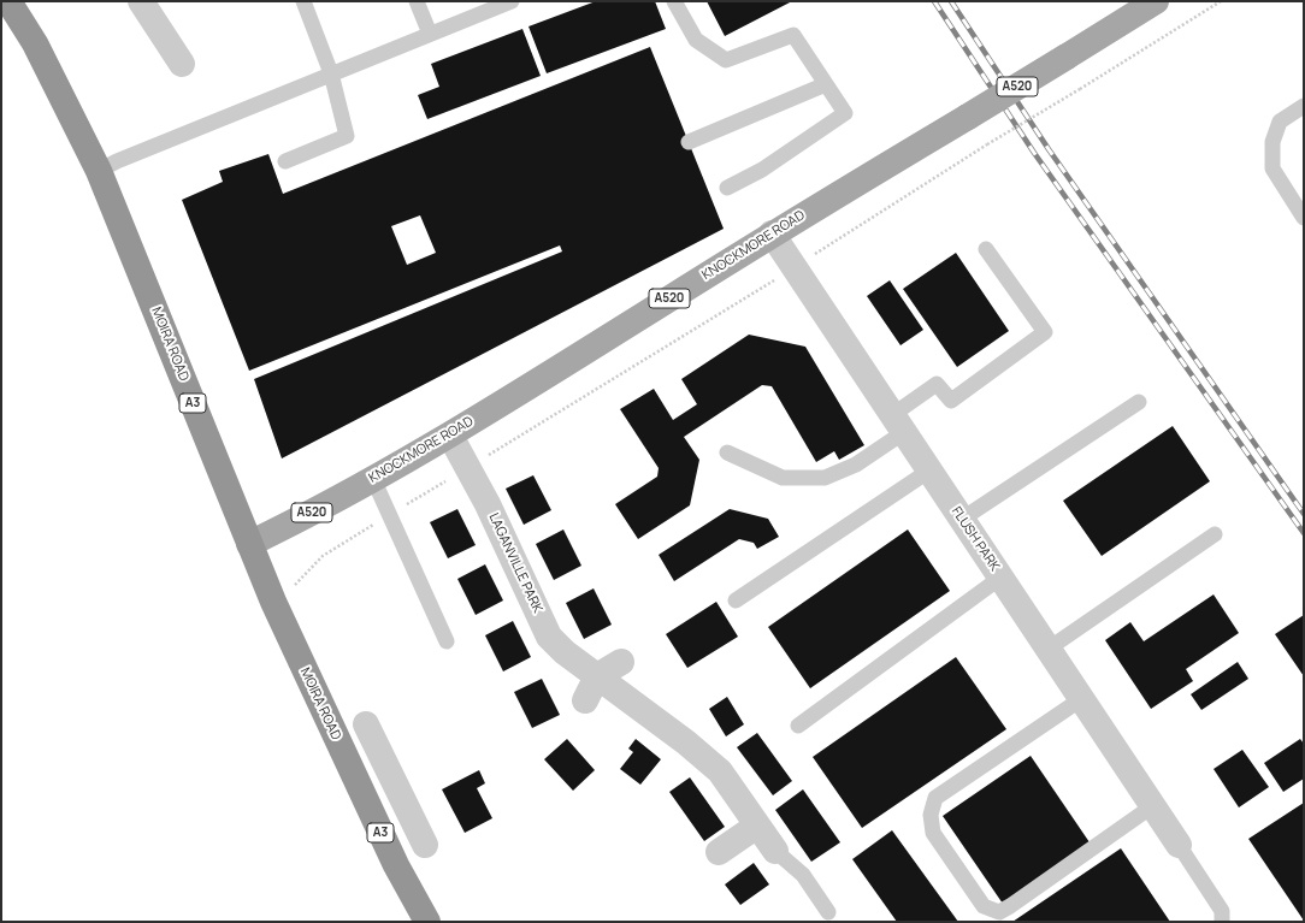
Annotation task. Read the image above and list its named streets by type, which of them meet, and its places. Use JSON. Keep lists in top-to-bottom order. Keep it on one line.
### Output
{"streets":{"highway":["MOIRA ROAD","A3"],"main road":["A520","KNOCKMORE ROAD"],"street":["FLUSH PARK","LAGANVILLE PARK"]},"crossings":[["KNOCKMORE ROAD","MOIRA ROAD"],["KNOCKMORE ROAD","FLUSH PARK"],["KNOCKMORE ROAD","LAGANVILLE PARK"]]}
